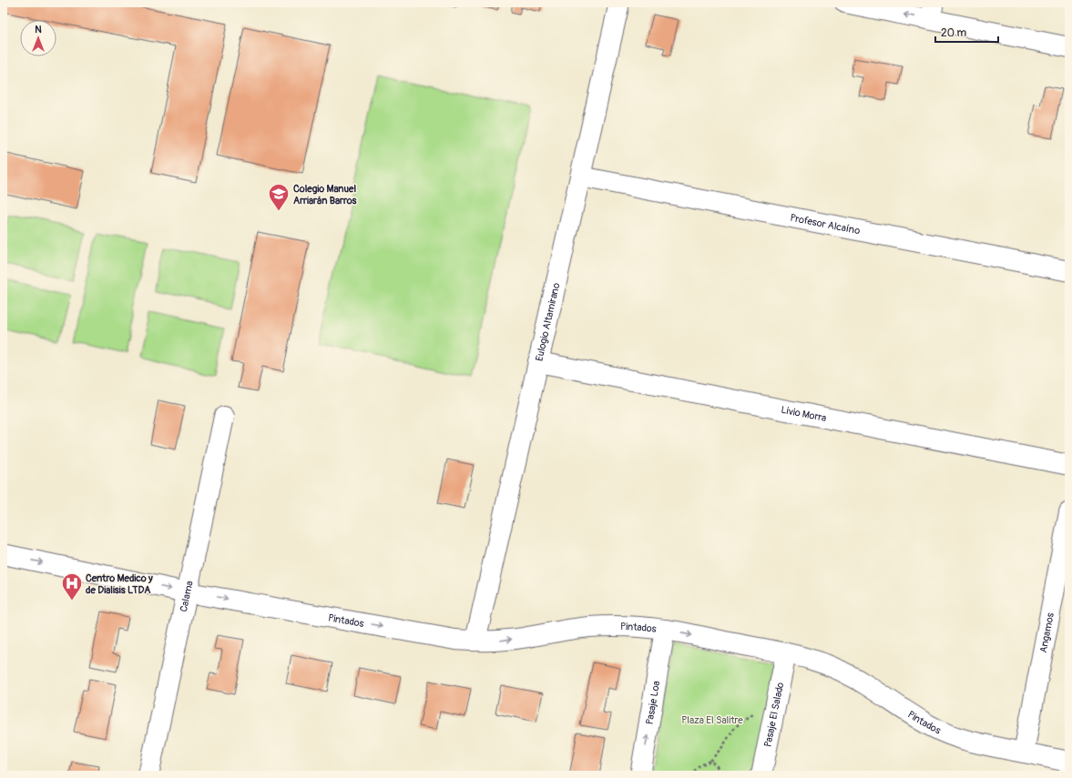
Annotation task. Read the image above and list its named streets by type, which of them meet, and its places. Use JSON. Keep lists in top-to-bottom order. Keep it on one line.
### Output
{"streets":{"street":["Profesor Alcaíno","Eulogio Altamirano","Livio Morra","Calama","Pintados","Angamos","Pasaje Loa","Pasaje El Salado"]},"crossings":[["Profesor Alcaíno","Eulogio Altamirano"],["Eulogio Altamirano","Livio Morra"],["Eulogio Altamirano","Pintados"],["Calama","Pintados"],["Pintados","Angamos"],["Pintados","Pasaje Loa"],["Pintados","Pasaje El Salado"]],"one_way":["Pintados","Pasaje Loa"],"parks":["Plaza El Salitre"],"places":{"school or university":["Colegio Manuel Arriarán Barros"],"hospital":["Centro Medico y de Dialisis LTDA"]},"scale_bar":"20 m","north":"top"}
